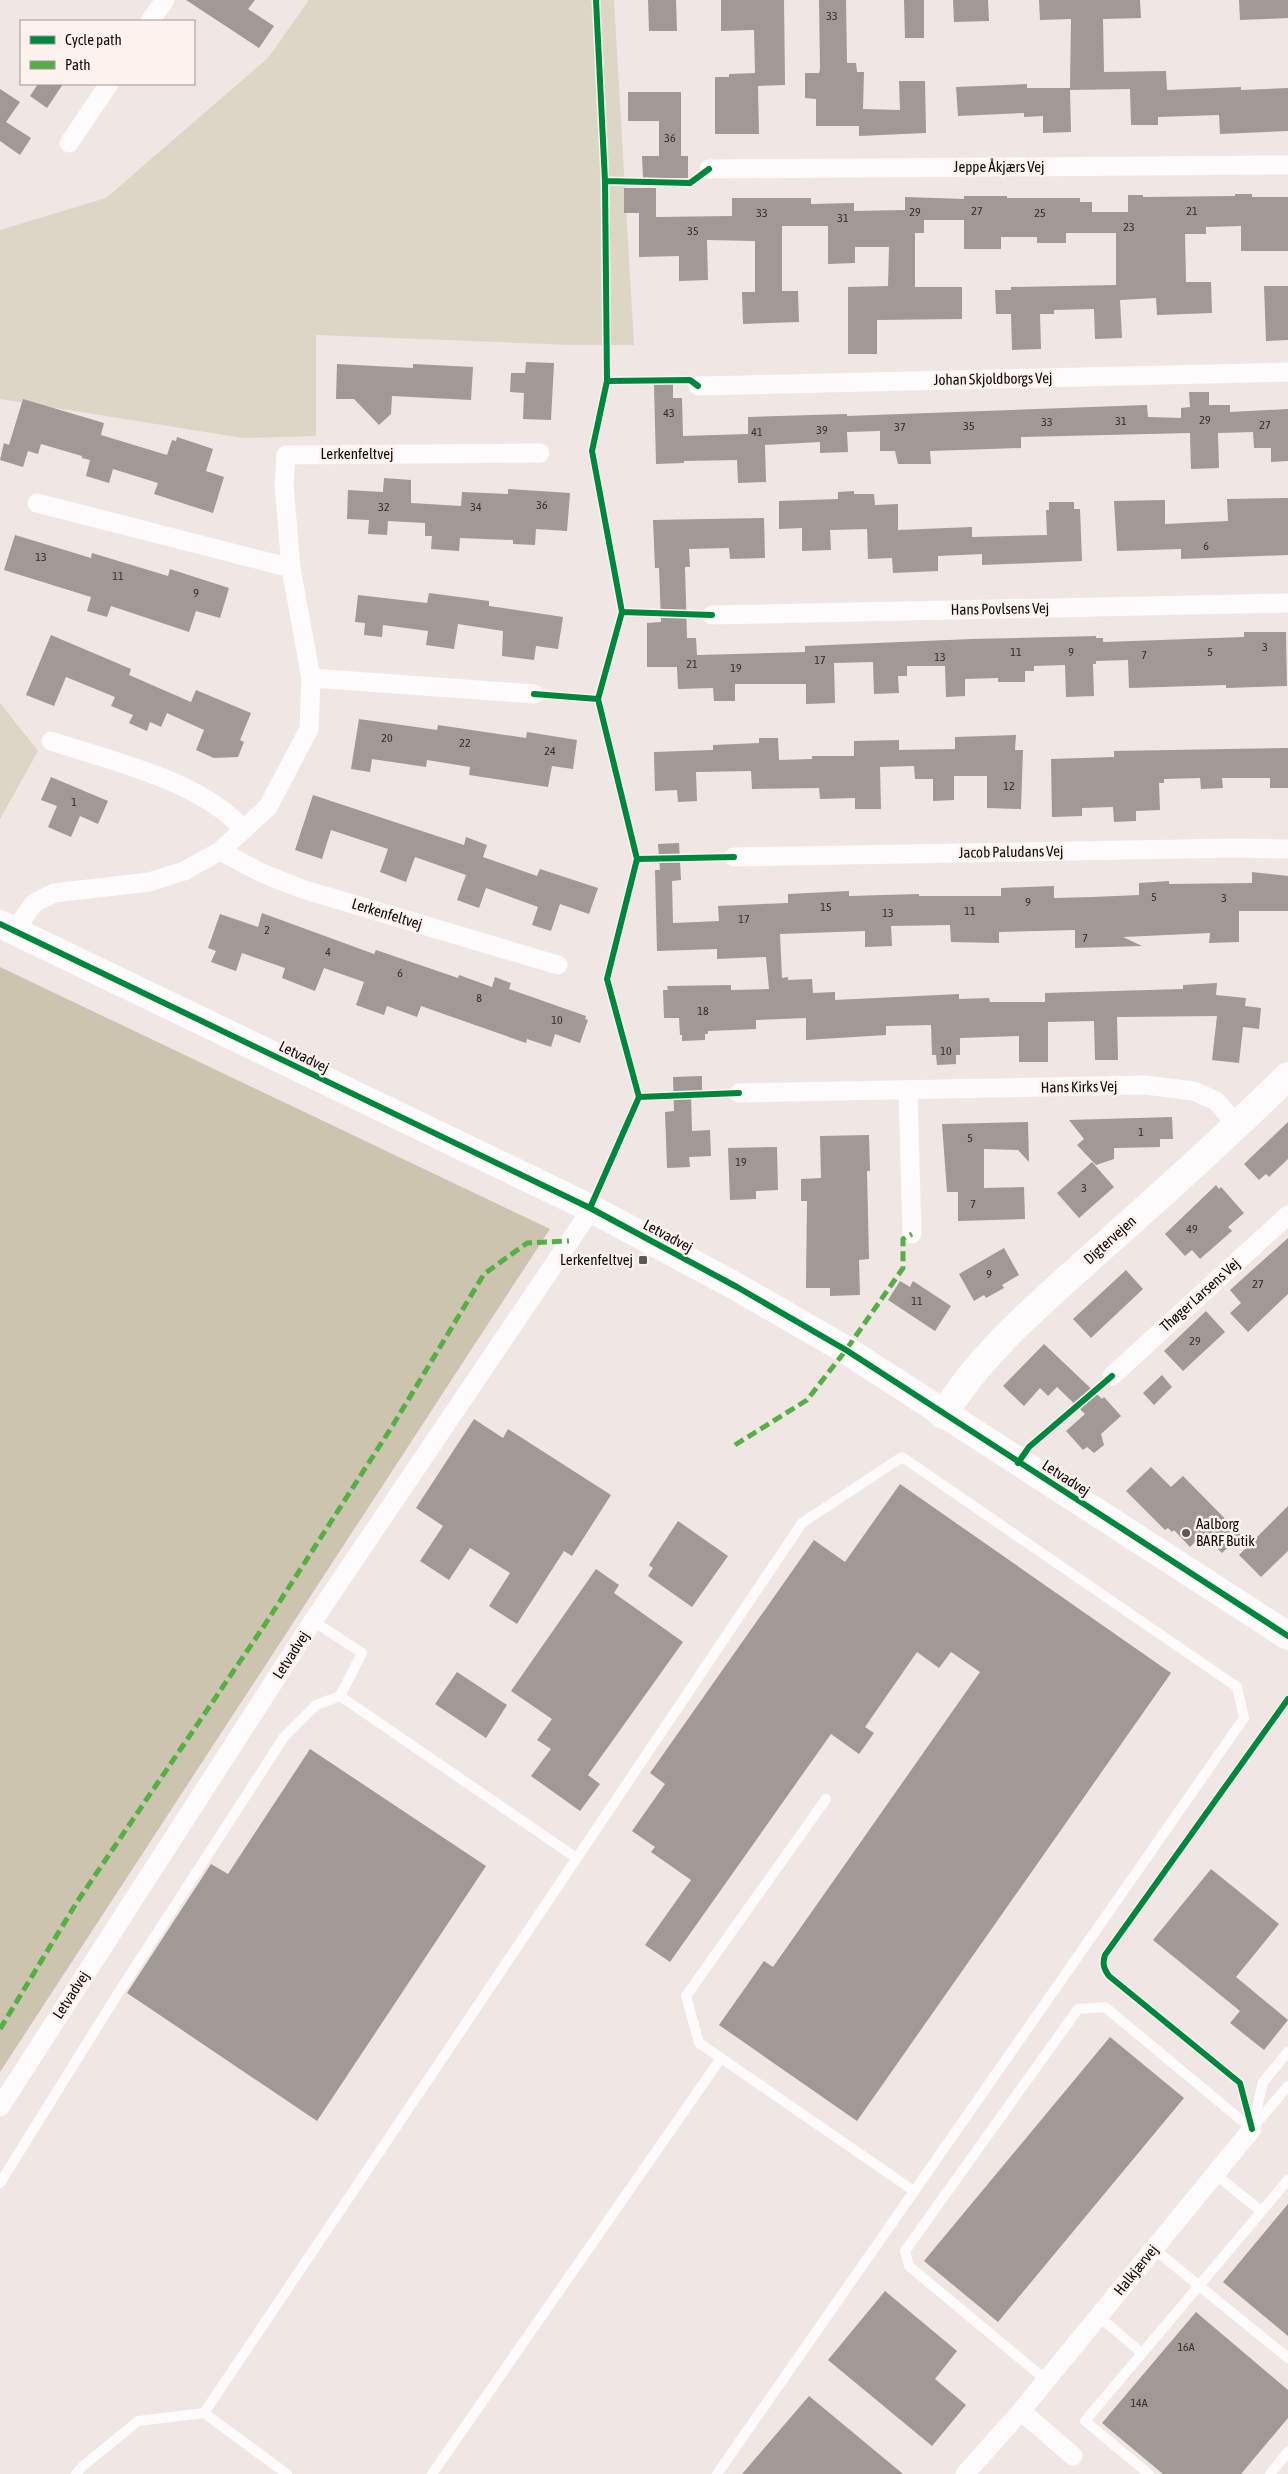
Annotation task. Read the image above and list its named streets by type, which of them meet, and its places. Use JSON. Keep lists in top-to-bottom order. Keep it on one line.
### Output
{"streets":{"street":["Jeppe Åkjærs Vej","Johan Skjoldborgs Vej","Lerkenfeltvej","Hans Povlsens Vej","Jacob Paludans Vej","Letvadvej","Hans Kirks Vej","Digtervejen","Thøger Larsens Vej","Halkjærvej"]},"crossings":[["Lerkenfeltvej","Letvadvej"],["Letvadvej","Digtervejen"],["Hans Kirks Vej","Digtervejen"]],"places":{"transit":["Lerkenfeltvej"],"other":["Aalborg BARF Butik"]},"house_numbers":["33","36","27","21","29","33","25","31","23","35","43","29","31","33","27","35","37","39","41","36","32","34","6","13","11","9","3","11","9","5","7","13","17","21","19","20","22","24","12","1","5","3","9","15","11","13","17","2","7","4","6","8","18","10","10","1","5","19","3","7","49","9","27","11","29","16A","14A"],"legend":["Cycle path","Path"]}
